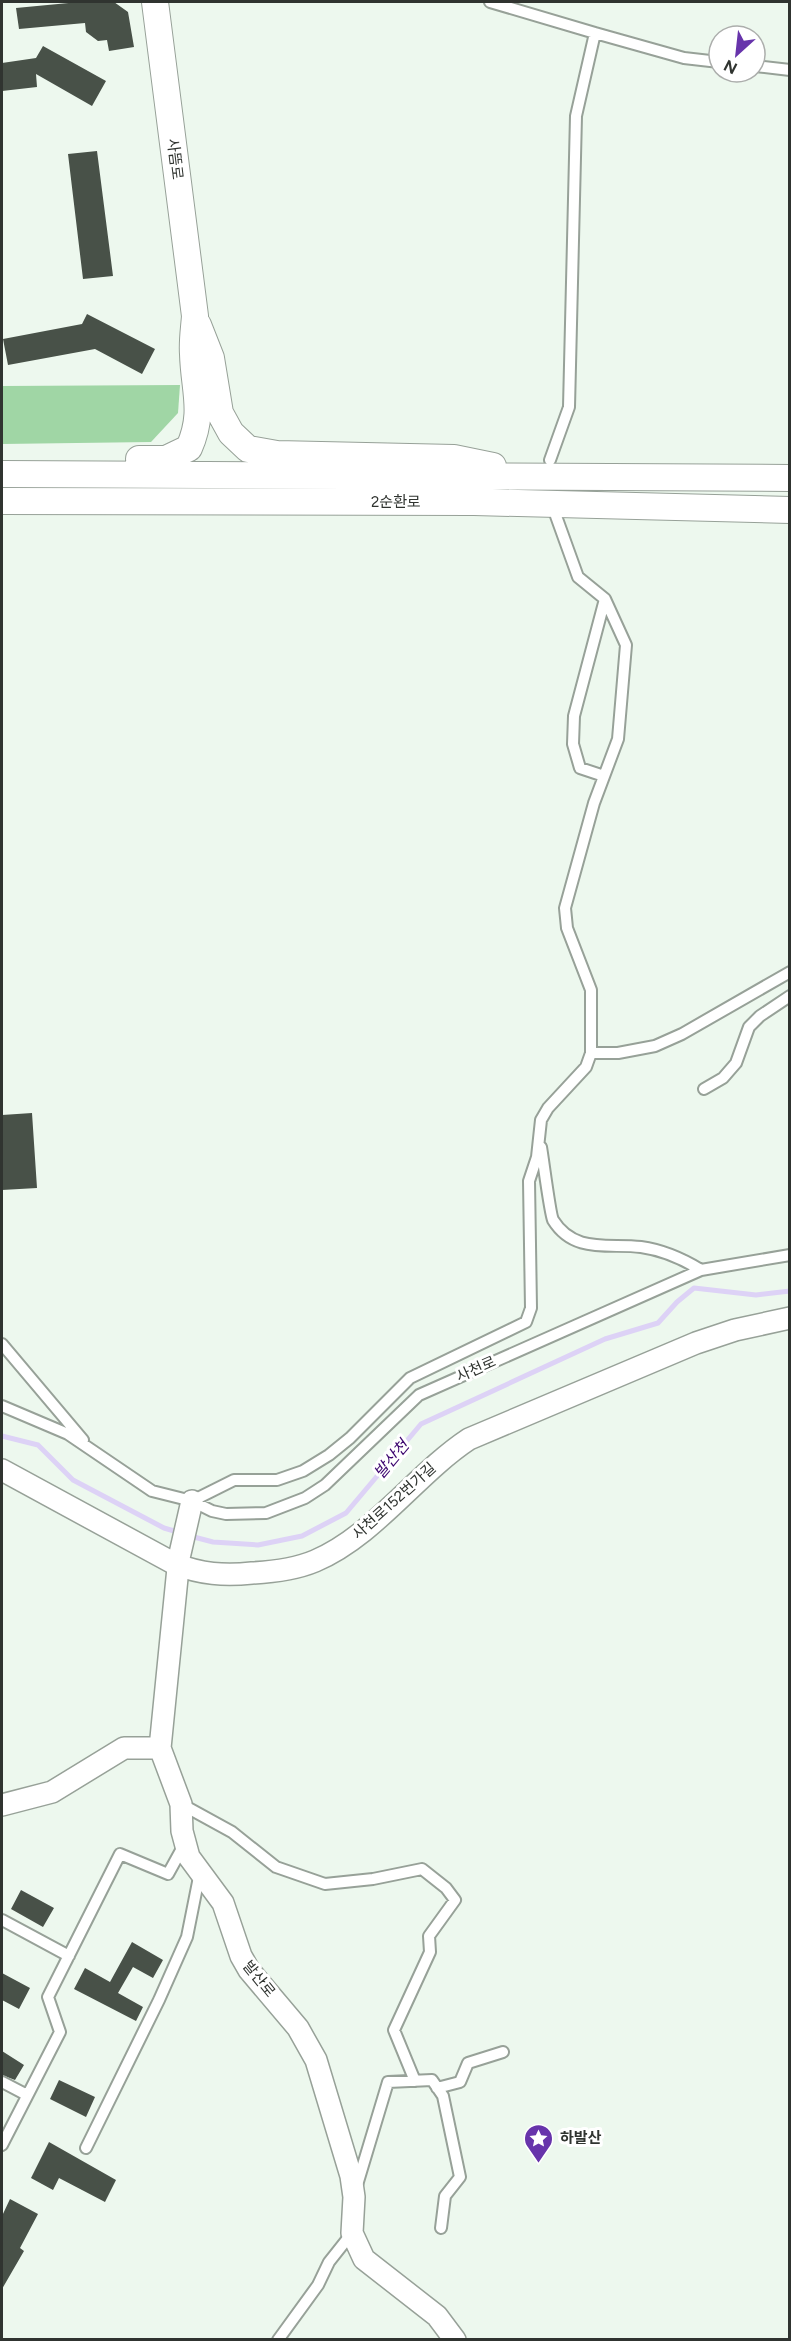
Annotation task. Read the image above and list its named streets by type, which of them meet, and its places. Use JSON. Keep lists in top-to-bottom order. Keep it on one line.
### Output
{"streets":{"street":["사뜸로","2순환로","사천로152번가길","발산로"],"lane":["사천로"]},"water":["발산천"],"places":{"place":["하발산"]},"north":"bottom left"}
